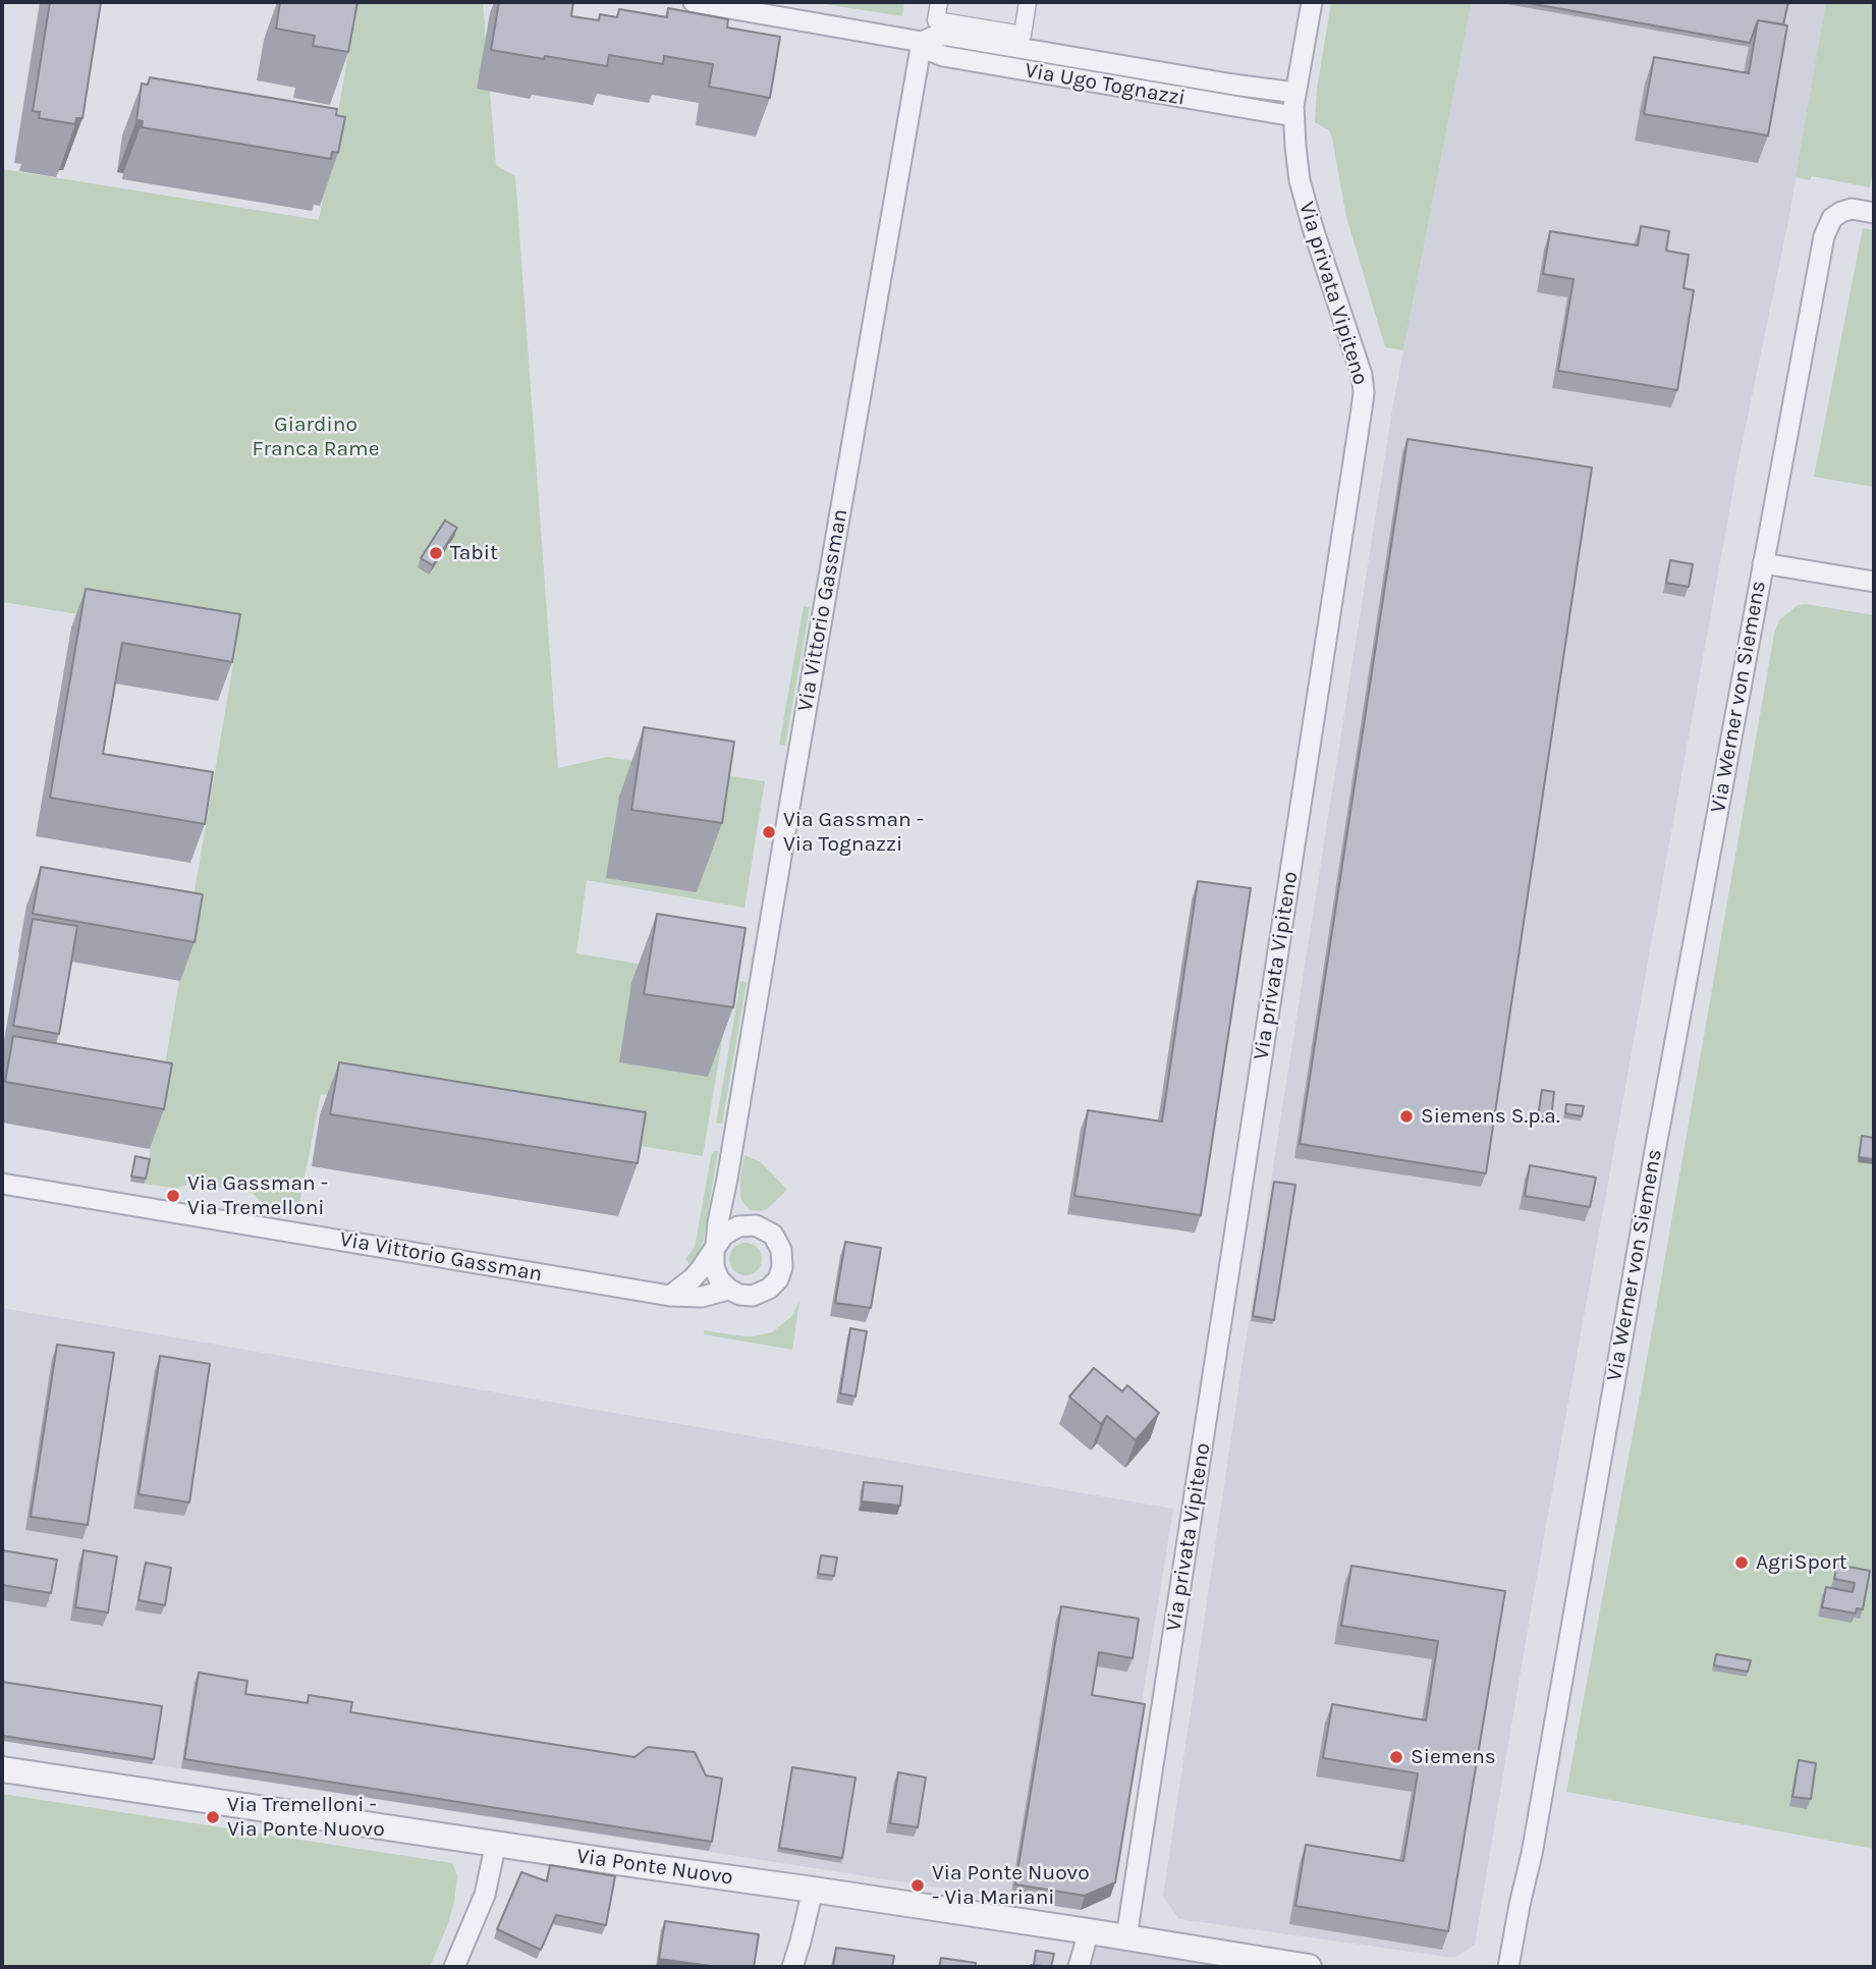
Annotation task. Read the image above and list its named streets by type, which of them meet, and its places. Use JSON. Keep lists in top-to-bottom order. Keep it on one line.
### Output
{"streets":{"street":["Via Ugo Tognazzi","Via privata Vipiteno","Via Vittorio Gassman","Via Werner von Siemens","Via Ponte Nuovo"]},"crossings":[["Via Ugo Tognazzi","Via privata Vipiteno"],["Via Ugo Tognazzi","Via Vittorio Gassman"],["Via privata Vipiteno","Via Ponte Nuovo"]],"parks":["Giardino Franca Rame"],"places":["Tabit","Via Gassman - Via Tognazzi","Siemens S.p.a.","Via Gassman - Via Tremelloni","AgriSport","Siemens","Via Tremelloni - Via Ponte Nuovo","Via Ponte Nuovo - Via Mariani"]}
